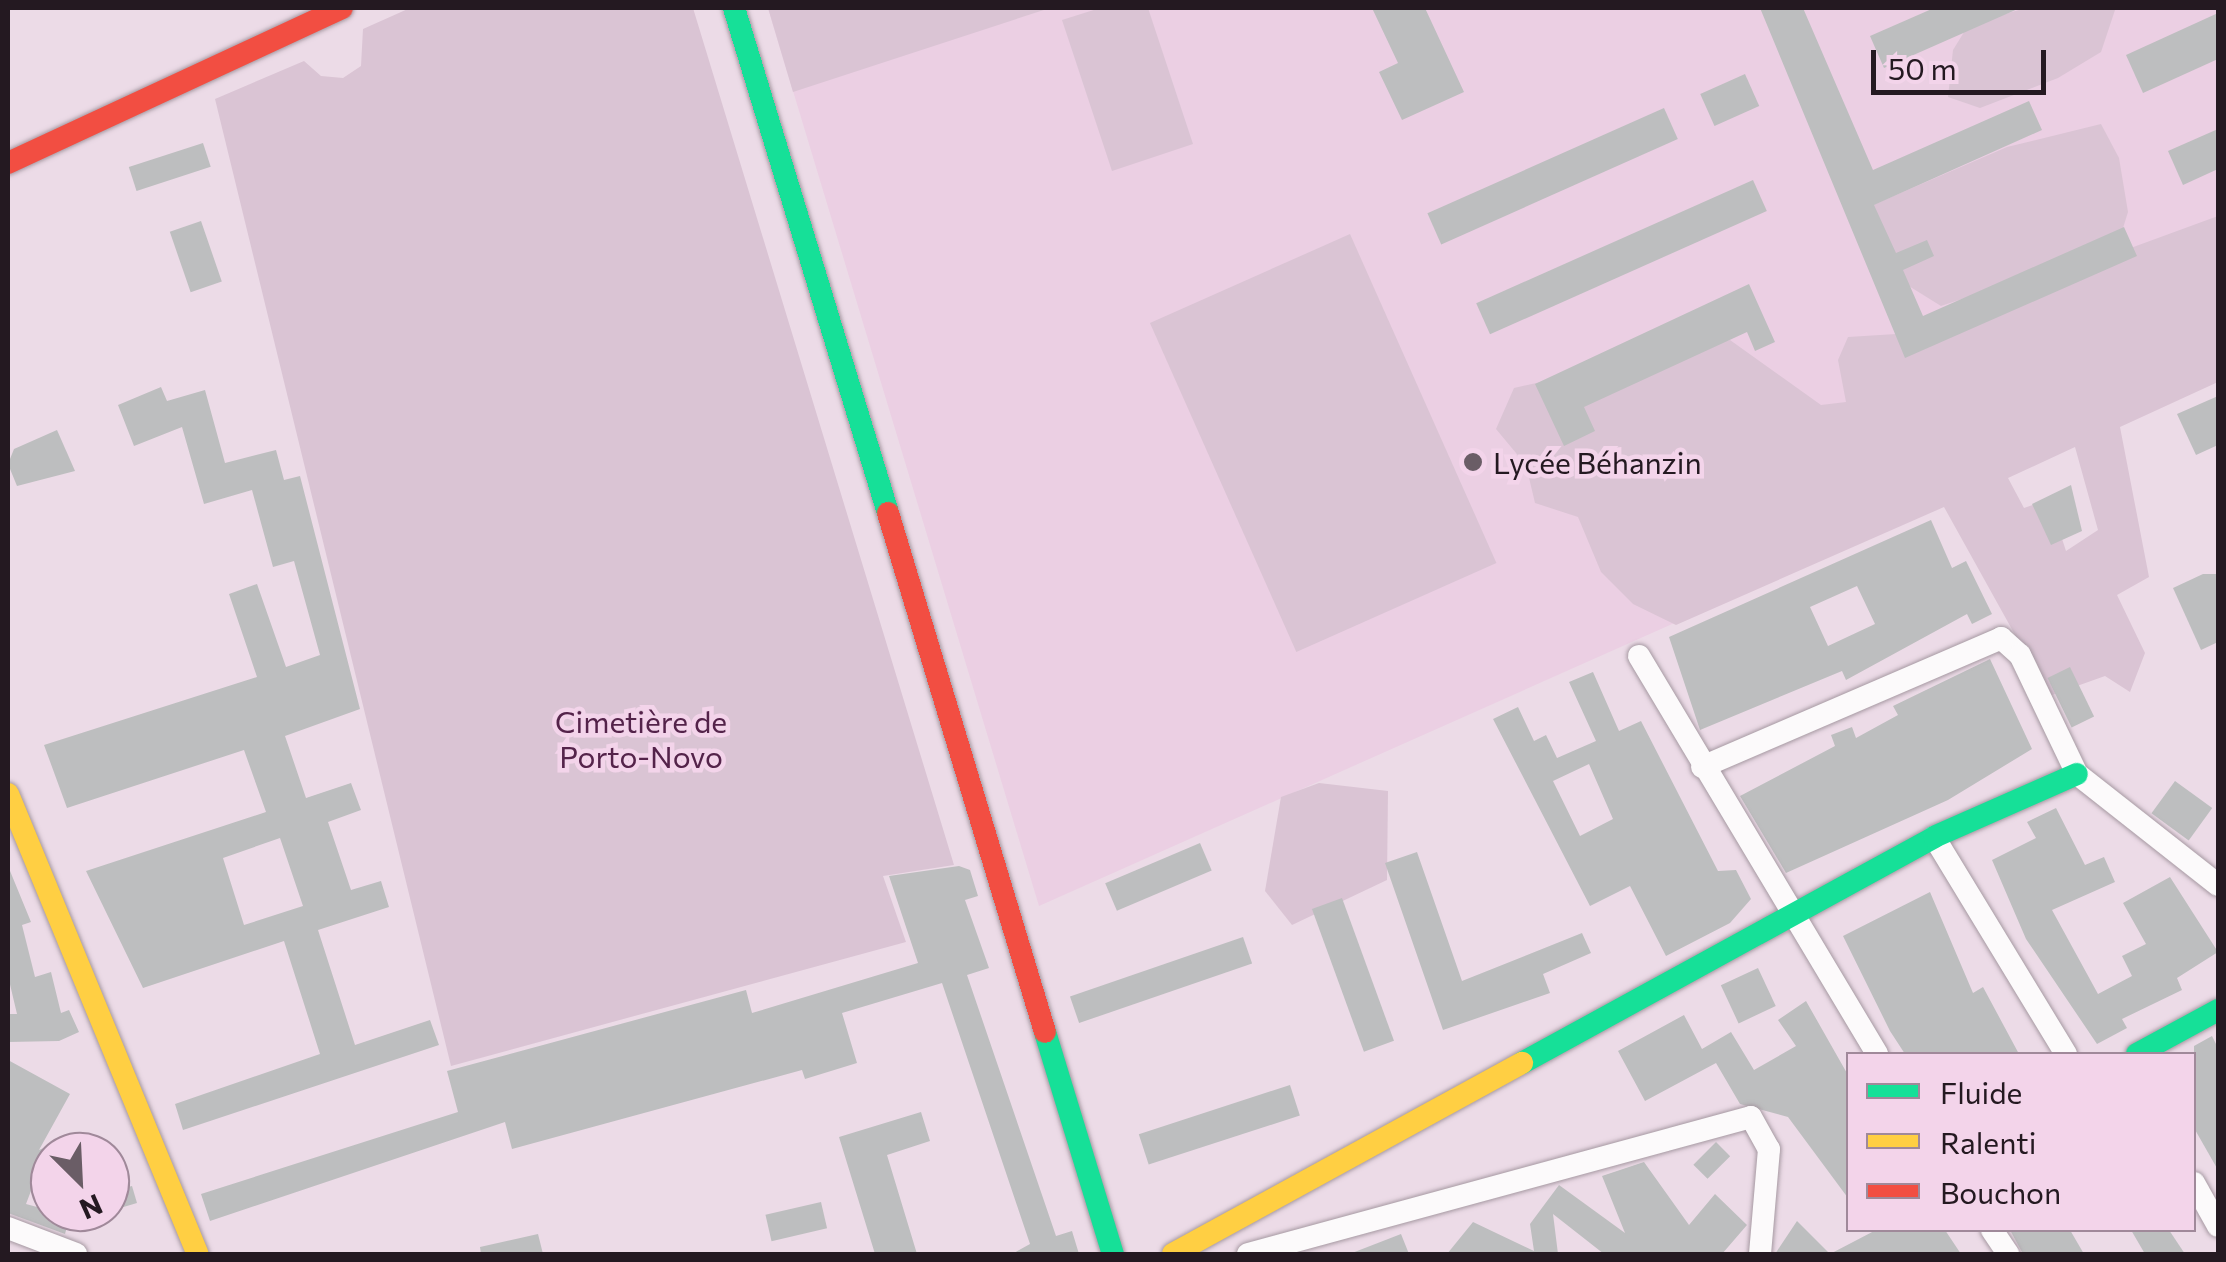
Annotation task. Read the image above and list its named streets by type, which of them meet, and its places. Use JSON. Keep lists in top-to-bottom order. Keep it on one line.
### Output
{"parks":["Cimetière de Porto-Novo"],"places":["Lycée Béhanzin"],"legend":["Fluide","Ralenti","Bouchon"],"scale_bar":"50 m","north":"bottom right"}
